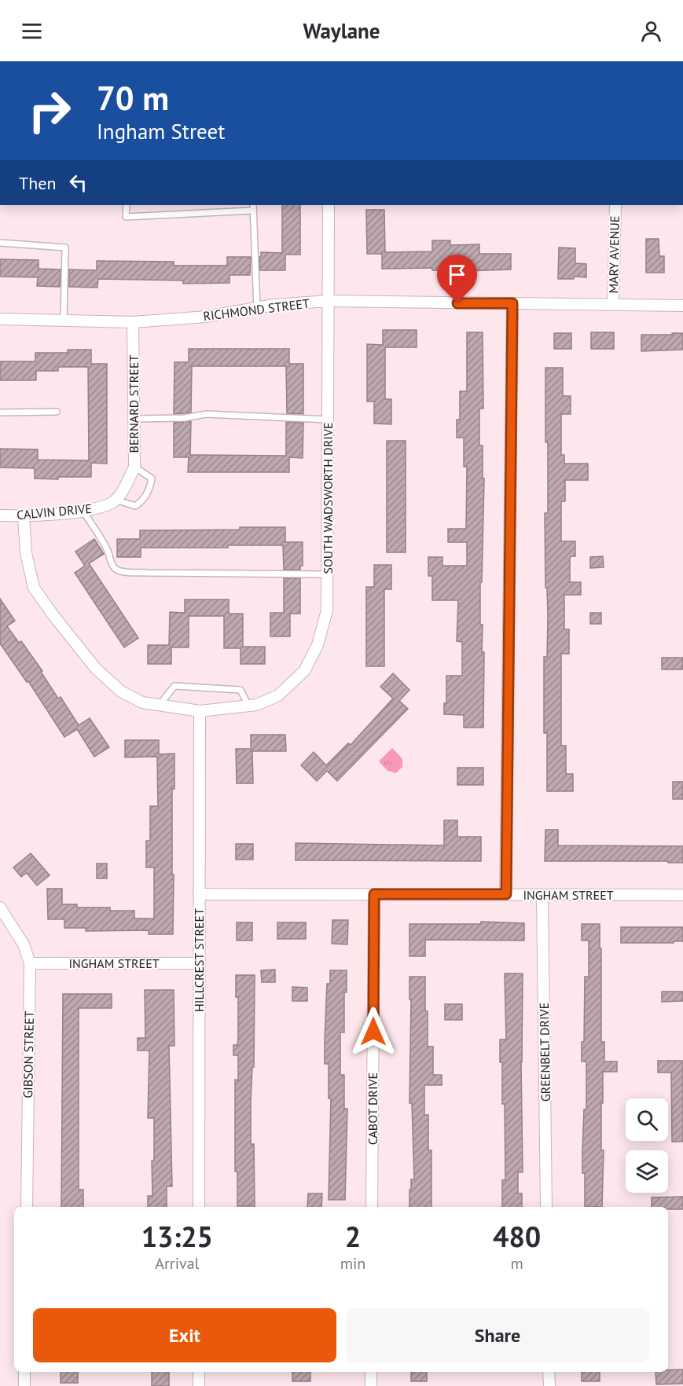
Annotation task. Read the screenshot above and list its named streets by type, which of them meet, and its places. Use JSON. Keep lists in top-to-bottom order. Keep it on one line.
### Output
{"streets":{"street":["MARY AVENUE","RICHMOND STREET","BERNARD STREET","SOUTH WADSWORTH DRIVE","CALVIN DRIVE","INGHAM STREET","HILLCREST STREET","GREENBELT DRIVE","GIBSON STREET","CABOT DRIVE"]},"crossings":[["MARY AVENUE","RICHMOND STREET"],["RICHMOND STREET","BERNARD STREET"],["RICHMOND STREET","SOUTH WADSWORTH DRIVE"],["BERNARD STREET","CALVIN DRIVE"],["SOUTH WADSWORTH DRIVE","CALVIN DRIVE"],["SOUTH WADSWORTH DRIVE","HILLCREST STREET"],["INGHAM STREET","HILLCREST STREET"],["INGHAM STREET","GREENBELT DRIVE"],["INGHAM STREET","GIBSON STREET"],["INGHAM STREET","CABOT DRIVE"]],"page":{"header":"Waylane","turn":["70 m","Ingham Street"],"then":"Then","eta":["13:25","Arrival","2","min","480","m"],"buttons":["Exit","Share"]}}
